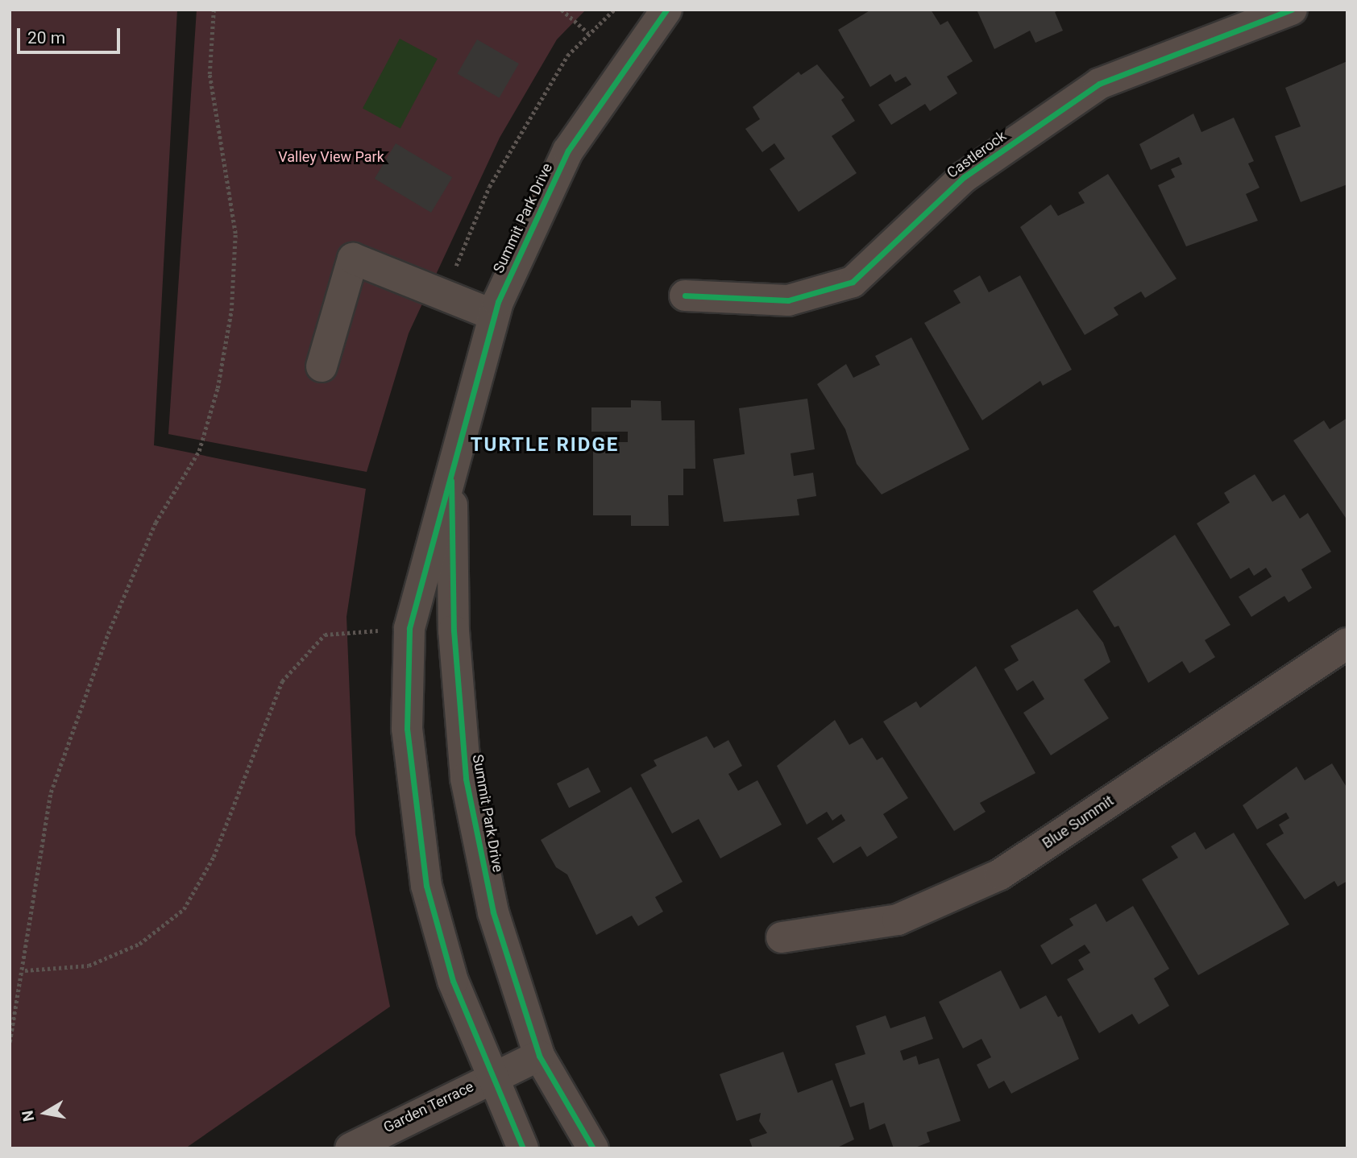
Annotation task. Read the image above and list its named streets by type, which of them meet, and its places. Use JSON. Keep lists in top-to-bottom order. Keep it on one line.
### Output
{"streets":{"street":["Castlerock","Summit Park Drive","Blue Summit","Garden Terrace"]},"crossings":[["Summit Park Drive","Garden Terrace"]],"districts":["TURTLE RIDGE"],"parks":["Valley View Park"],"scale_bar":"20 m","north":"left"}
